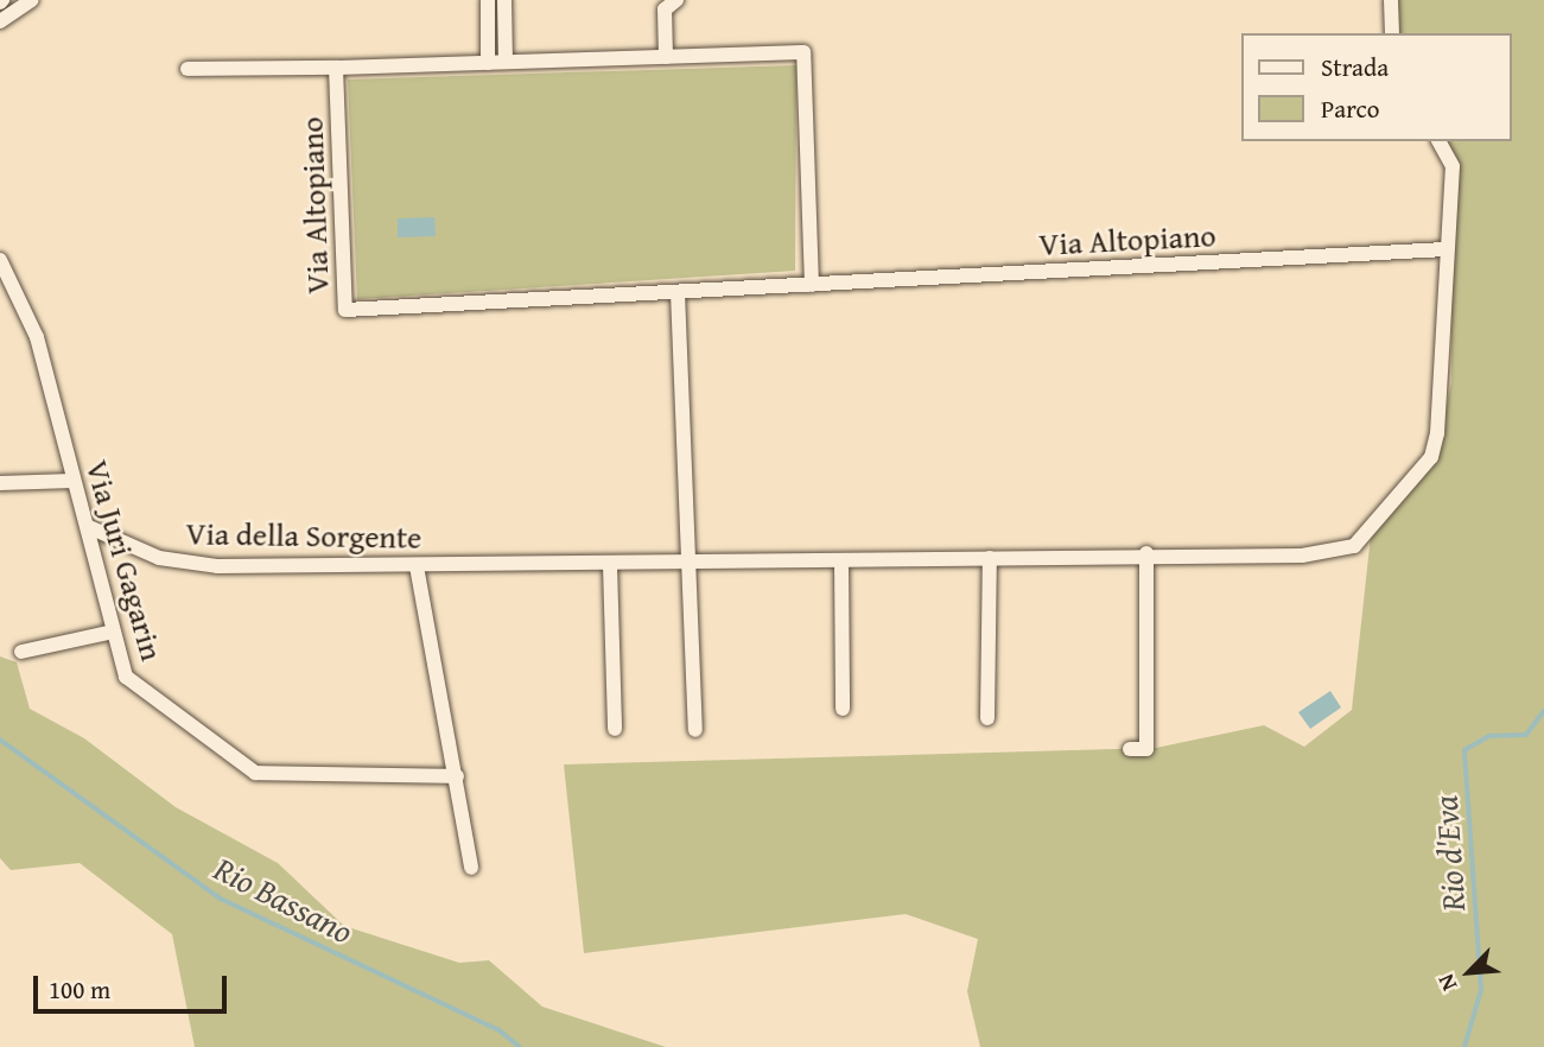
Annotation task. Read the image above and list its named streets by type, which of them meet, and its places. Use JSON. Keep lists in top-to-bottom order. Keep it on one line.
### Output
{"streets":{"street":["Via Altopiano","Via della Sorgente","Via Juri Gagarin"]},"crossings":[["Via della Sorgente","Via Juri Gagarin"]],"water":["Rio d'Eva","Rio Bassano"],"legend":["Strada","Parco"],"scale_bar":"100 m","north":"bottom left"}
